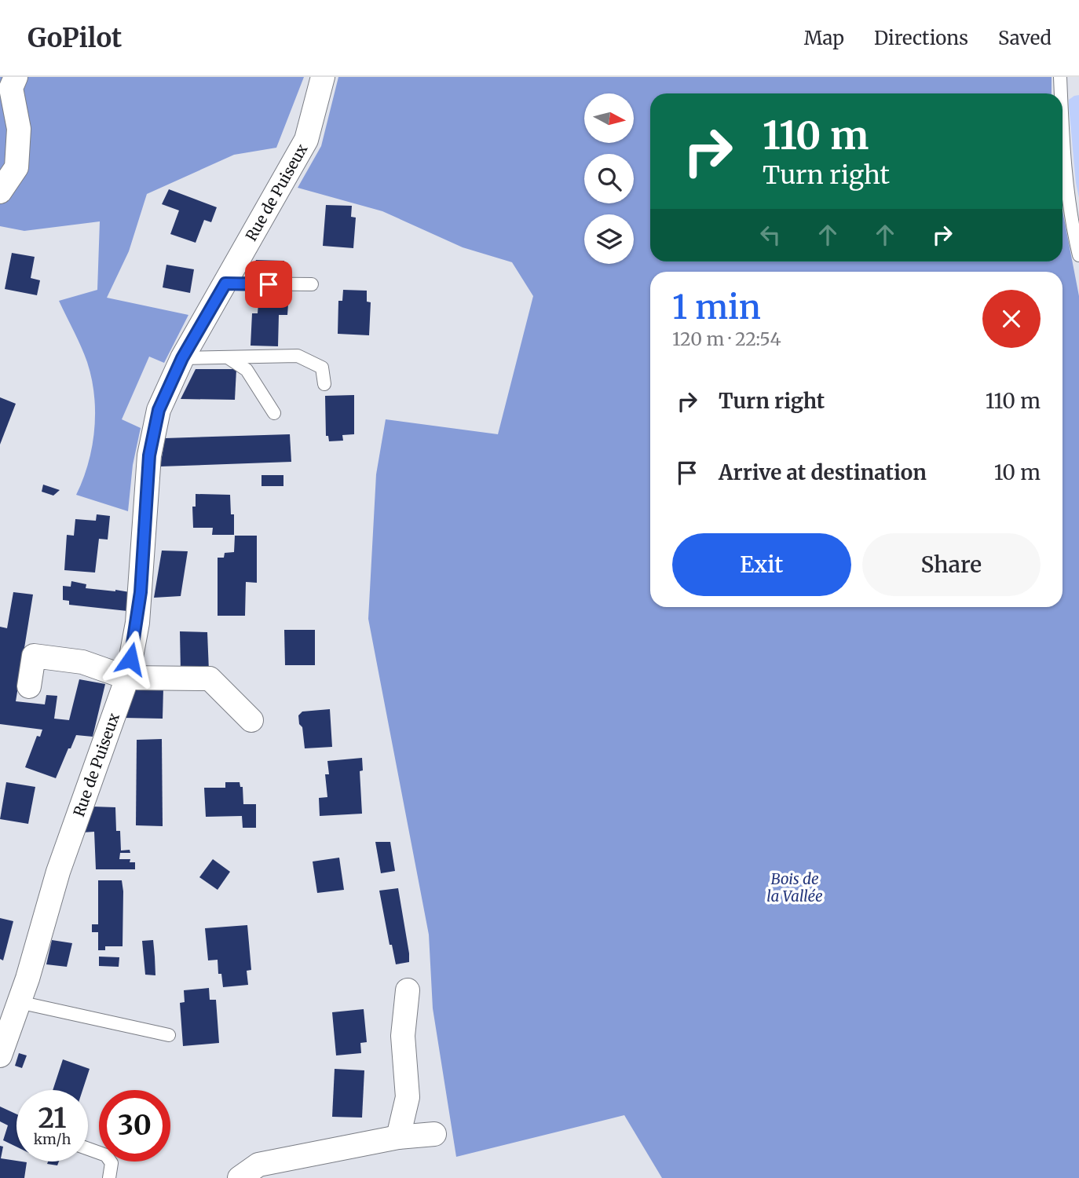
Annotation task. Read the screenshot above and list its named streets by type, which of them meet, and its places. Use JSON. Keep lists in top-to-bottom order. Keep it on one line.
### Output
{"streets":{"street":["Rue de Puiseux"]},"parks":["Bois de la Vallée"],"north":"right","page":{"header":"GoPilot","nav":["Map","Directions","Saved"],"turn":["110 m","Turn right"],"heading":["1 min","120 m · 22:54"],"list":[{"name":"Turn right","value":"110 m"},{"name":"Arrive at destination","value":"10 m"}],"buttons":["Exit","Share"],"speed":"21 km/h","limit":"30"}}
